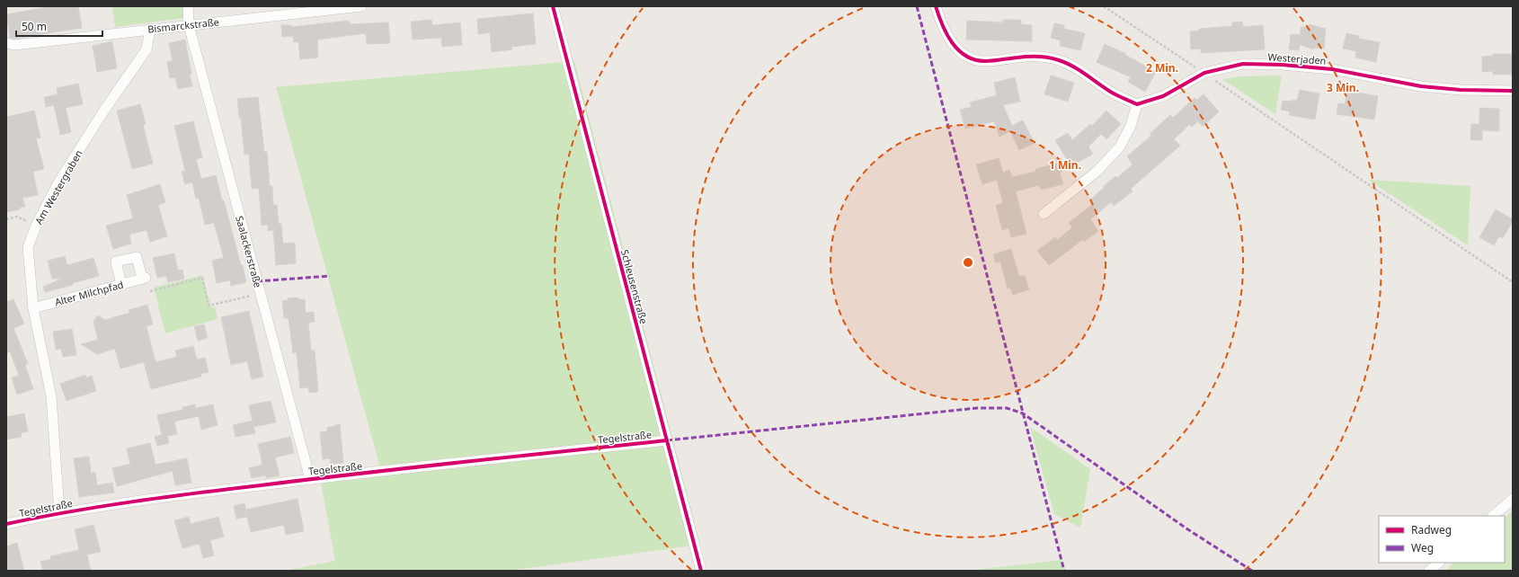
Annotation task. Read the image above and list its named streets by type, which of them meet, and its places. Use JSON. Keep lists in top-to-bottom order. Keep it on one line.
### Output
{"streets":{"street":["Bismarckstraße","Westerjaden","Am Westergraben","Saalackerstraße","Schleusenstraße","Alter Milchpfad","Tegelstraße"]},"crossings":[["Bismarckstraße","Am Westergraben"],["Bismarckstraße","Saalackerstraße"],["Am Westergraben","Alter Milchpfad"],["Am Westergraben","Tegelstraße"],["Saalackerstraße","Tegelstraße"],["Schleusenstraße","Tegelstraße"]],"legend":["Radweg","Weg"],"scale_bar":"50 m","rings":["2 Min.","3 Min.","1 Min."]}
